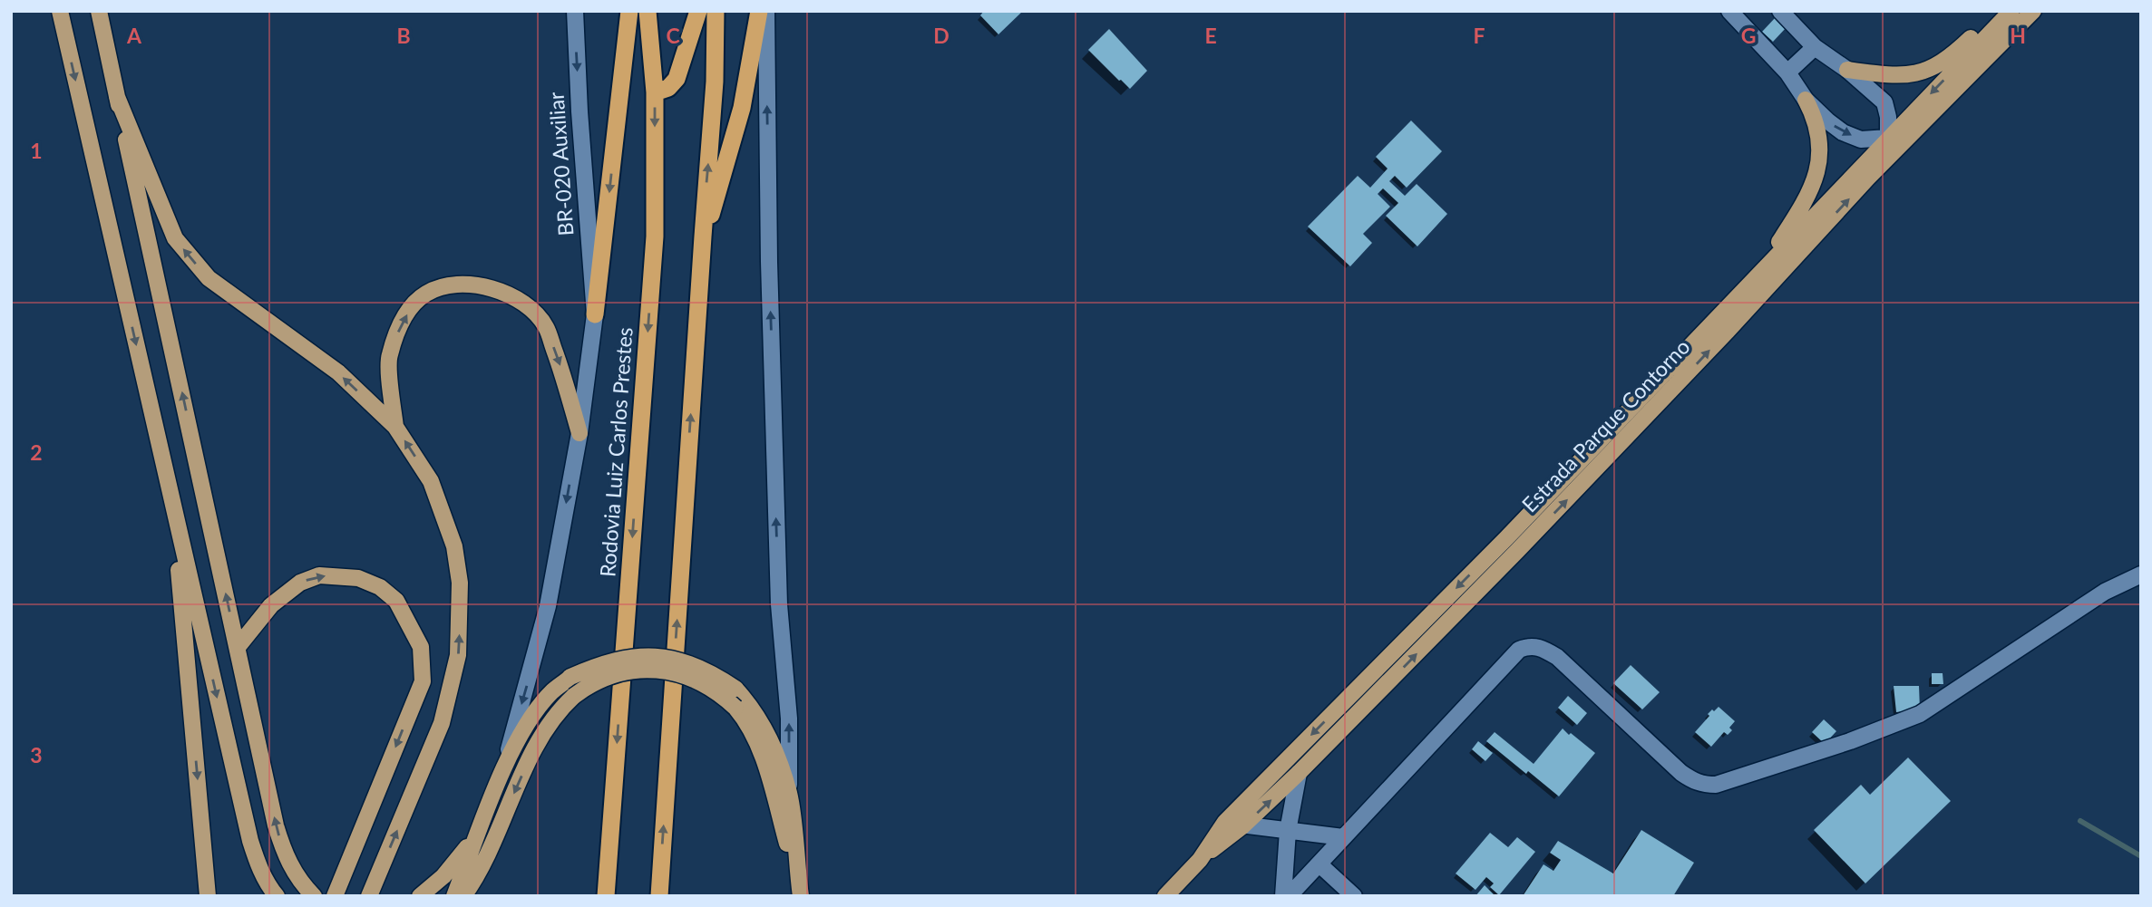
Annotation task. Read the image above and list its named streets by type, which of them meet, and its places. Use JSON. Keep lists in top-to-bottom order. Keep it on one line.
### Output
{"streets":{"highway":["Rodovia Luiz Carlos Prestes"],"main road":["Estrada Parque Contorno"],"street":["BR-020 Auxiliar"]},"one_way":["BR-020 Auxiliar"],"grid":{"columns":["A","B","C","D","E","F","G","H"],"rows":["1","2","3"]}}
